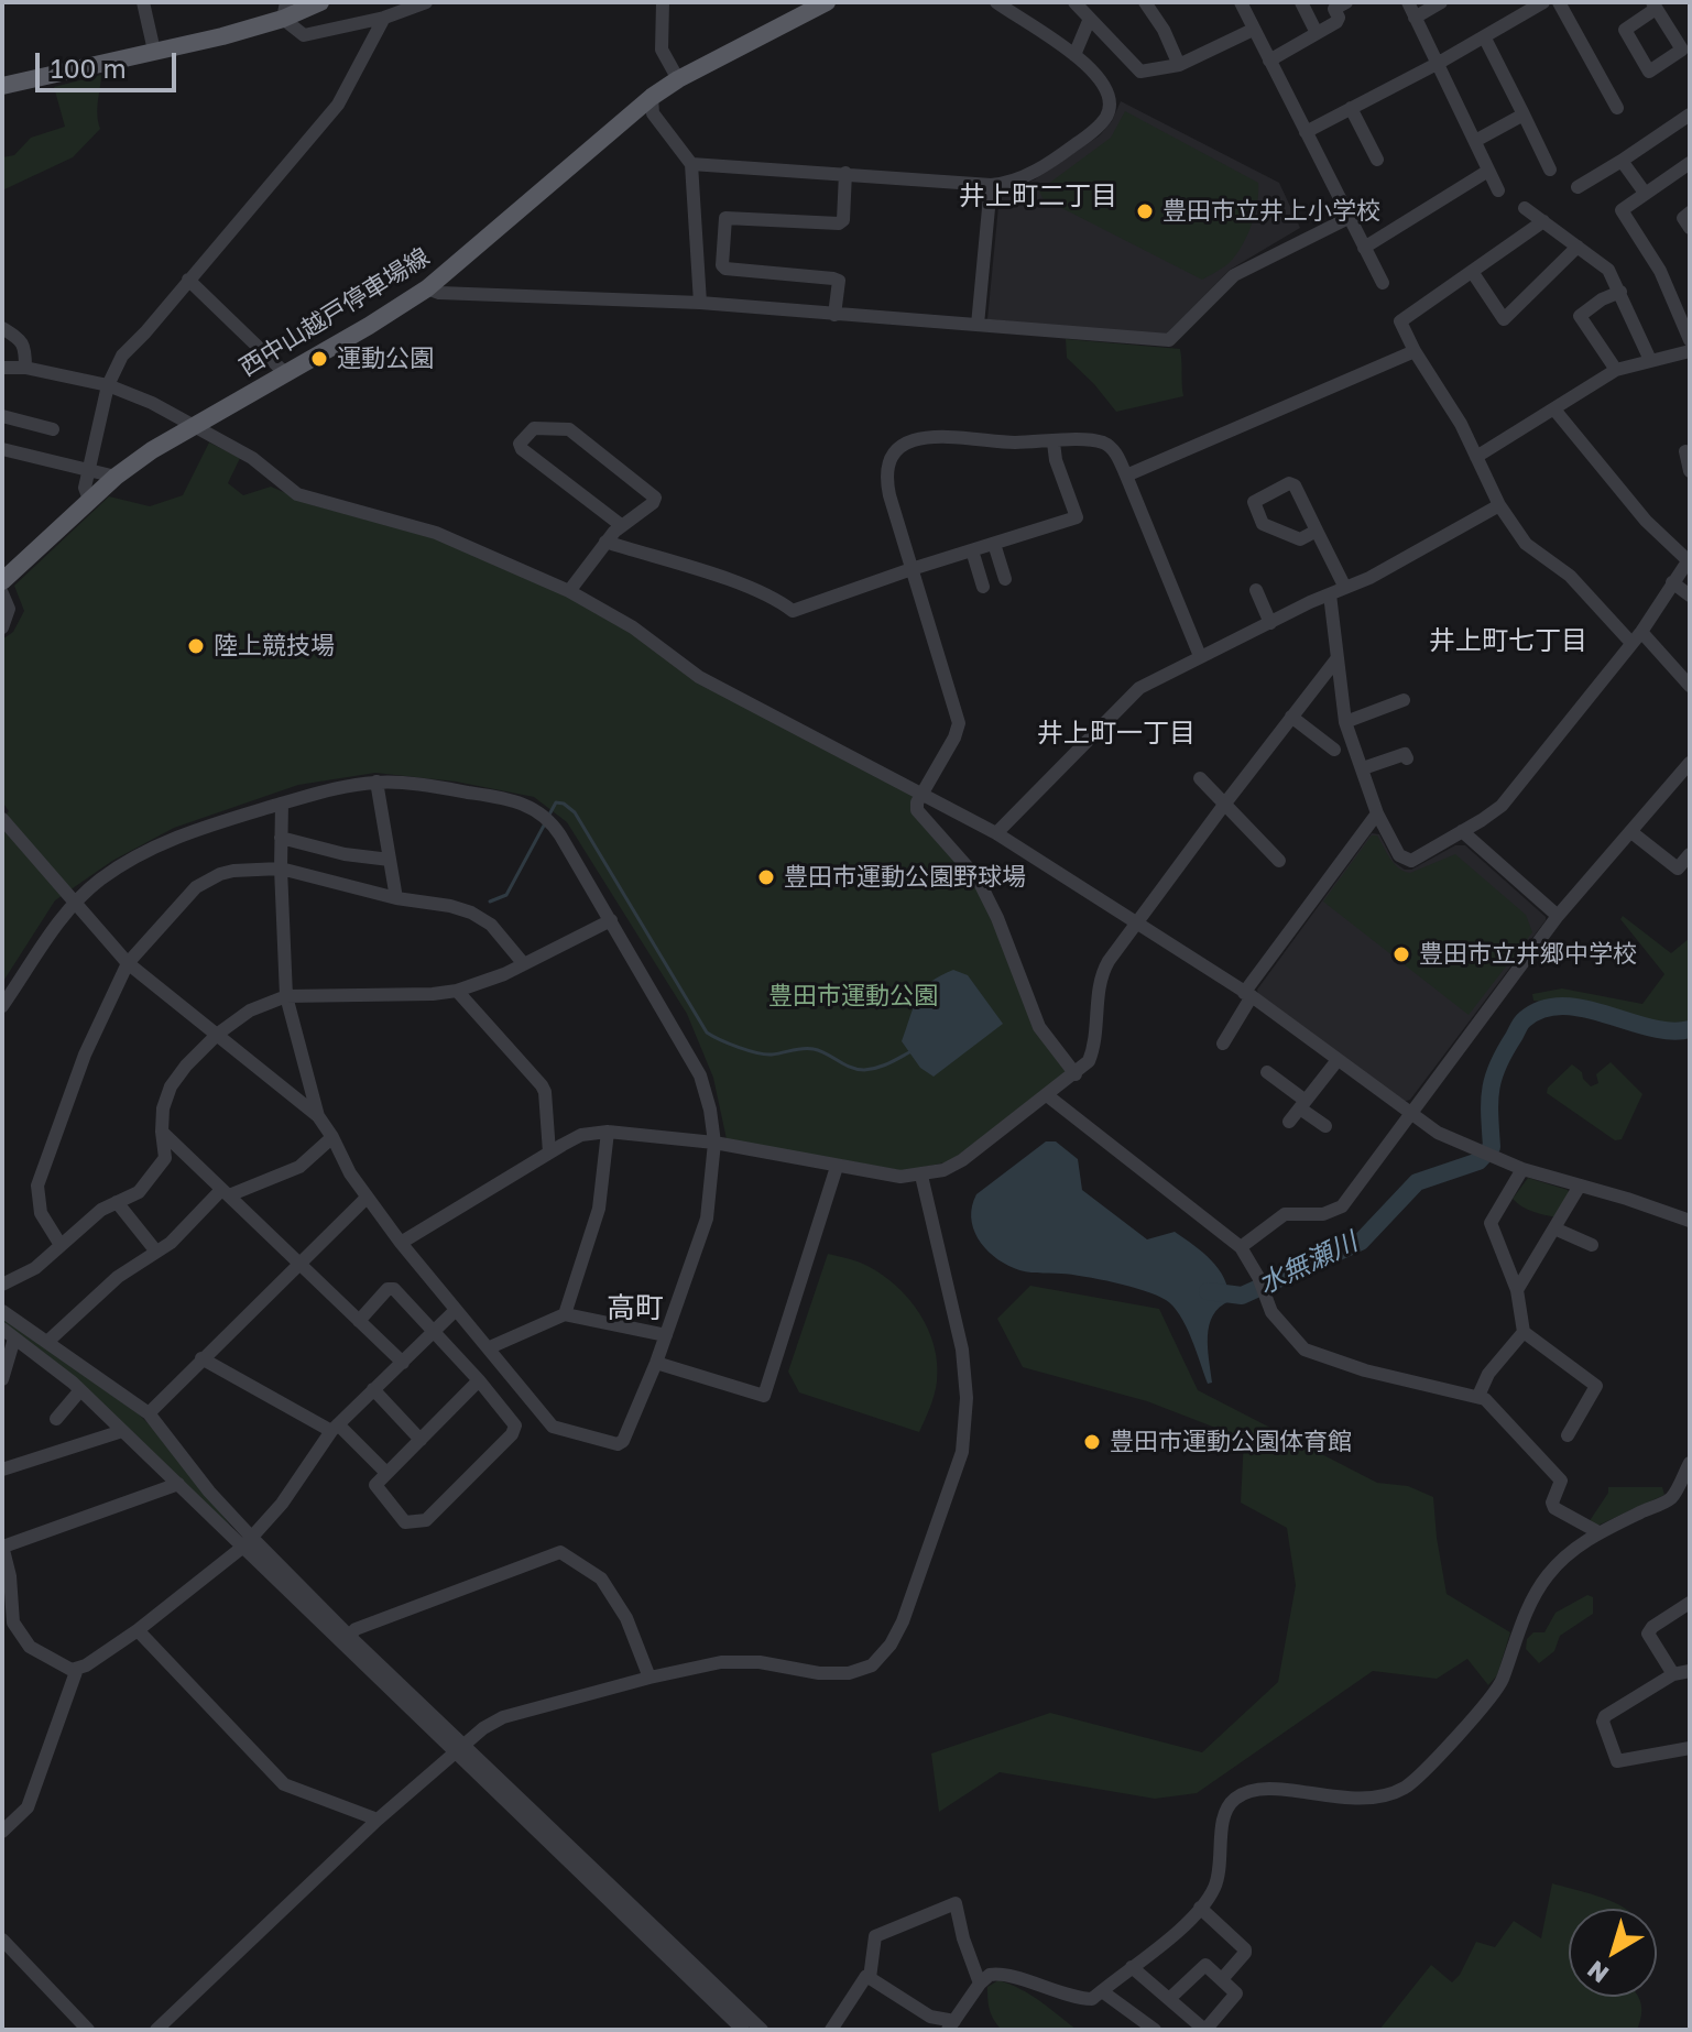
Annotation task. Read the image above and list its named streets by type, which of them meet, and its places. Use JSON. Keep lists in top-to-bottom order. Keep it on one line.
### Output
{"streets":{"main road":["西中山越戸停車場線"]},"districts":["井上町二丁目","井上町七丁目","井上町一丁目","高町"],"water":["水無瀬川"],"parks":["豊田市運動公園"],"places":["豊田市立井上小学校","運動公園","陸上競技場","豊田市運動公園野球場","豊田市立井郷中学校","豊田市運動公園体育館"],"scale_bar":"100 m","north":"bottom left"}
